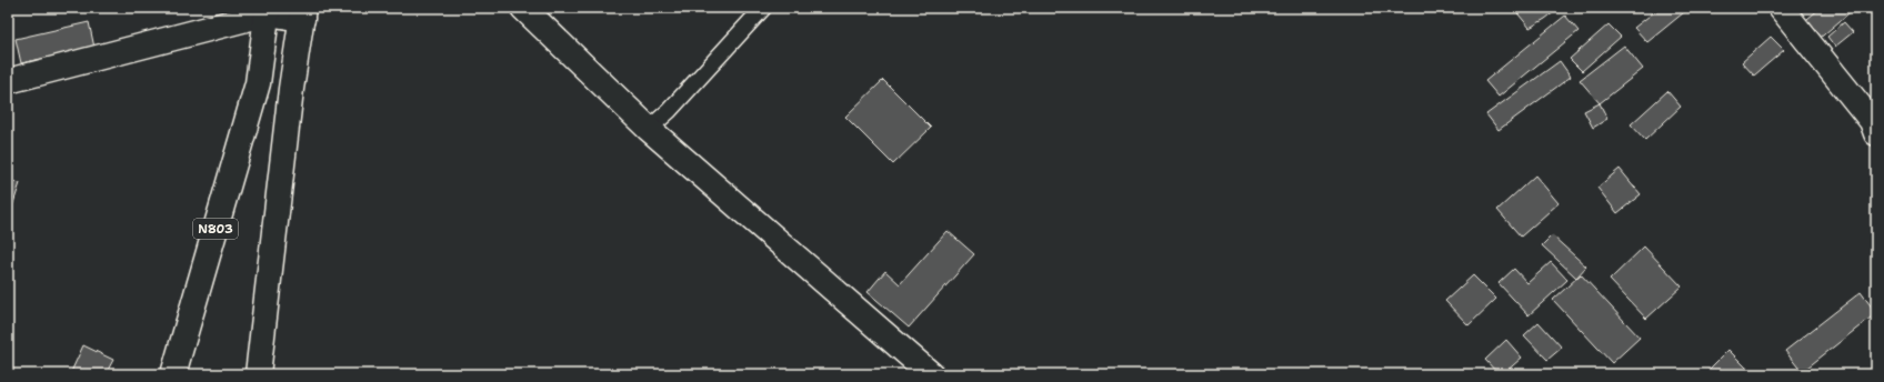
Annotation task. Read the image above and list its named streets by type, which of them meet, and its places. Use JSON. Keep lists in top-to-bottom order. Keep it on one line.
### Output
{"streets":{"main road":["N803"]}}
